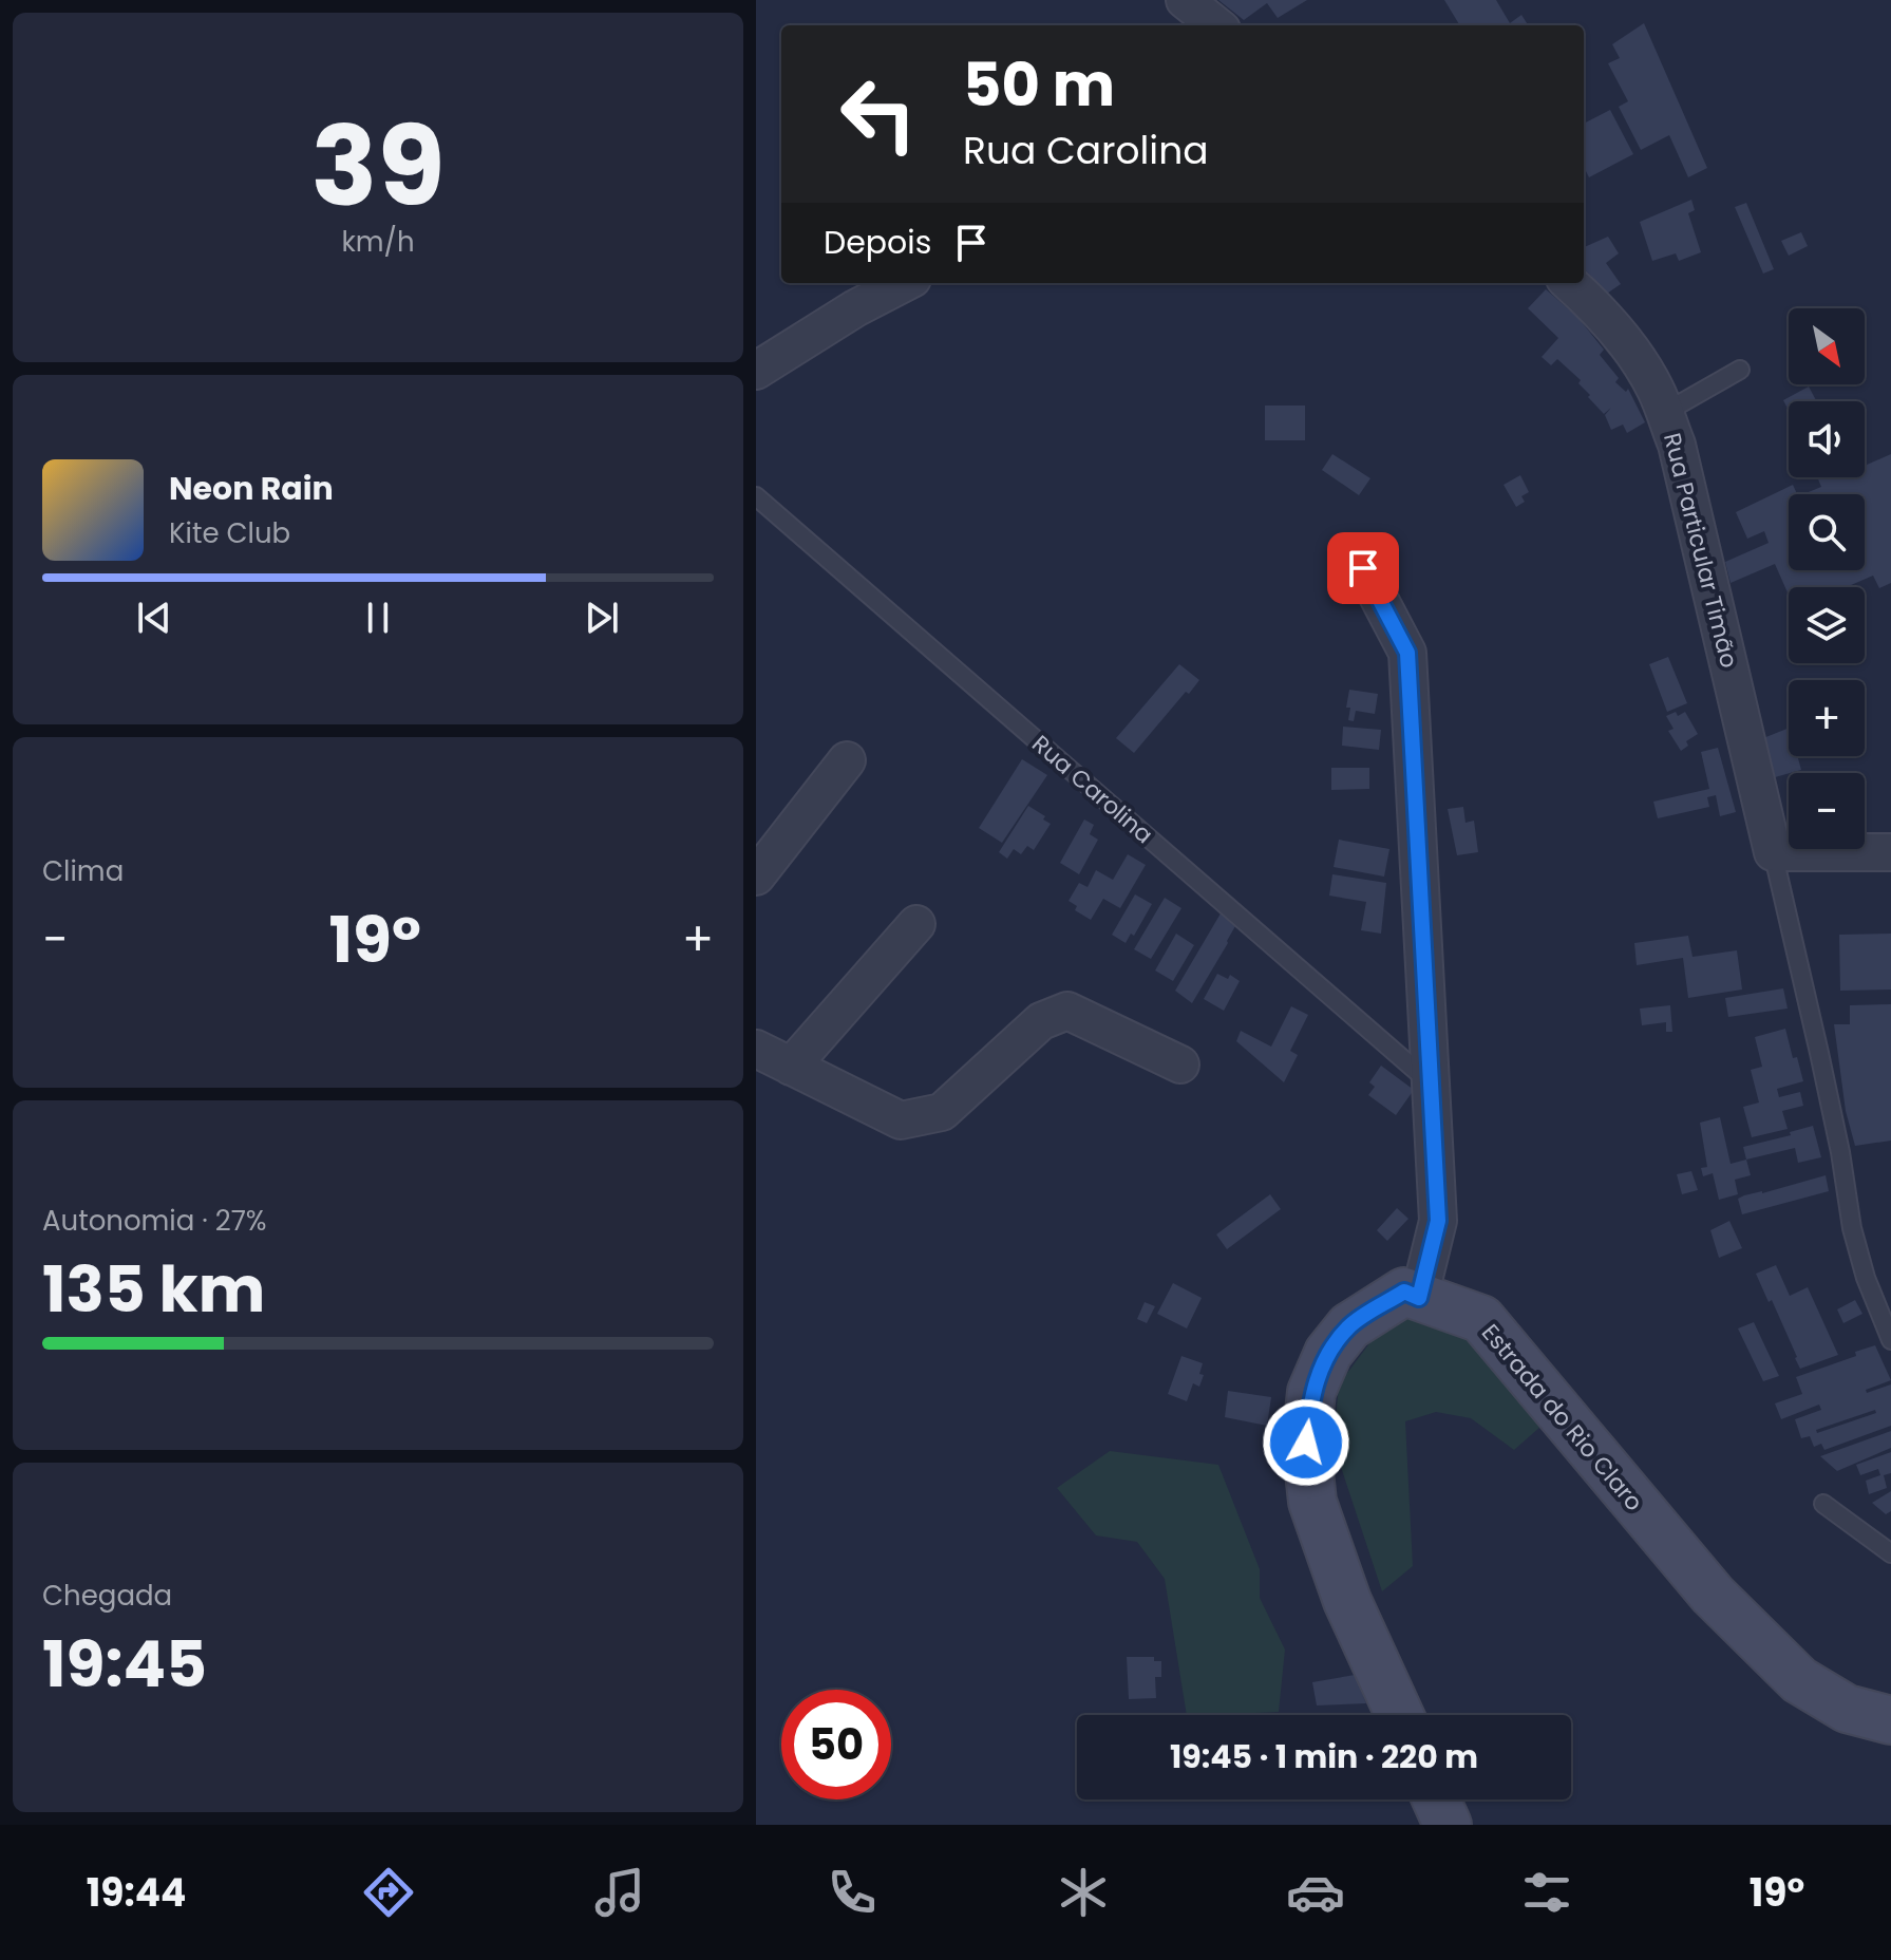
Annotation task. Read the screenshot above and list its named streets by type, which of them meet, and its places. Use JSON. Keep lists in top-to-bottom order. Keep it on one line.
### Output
{"streets":{"main road":["Estrada do Rio Claro"],"street":["Rua Particular Timão"],"lane":["Rua Carolina"]},"north":"bottom right","page":{"tile":[["39","km/h"],"Clima",["Autonomia · 27%","135 km"],["Chegada","19:45"]],"turn":["50 m","Rua Carolina"],"then":"Depois","map_buttons":["+","−"],"song":["Neon Rain","Kite Club"],"heat":["−","19°","+"],"limit":"50","trip":"19:45 · 1 min · 220 m","tabs":["19:44","19°"]}}
